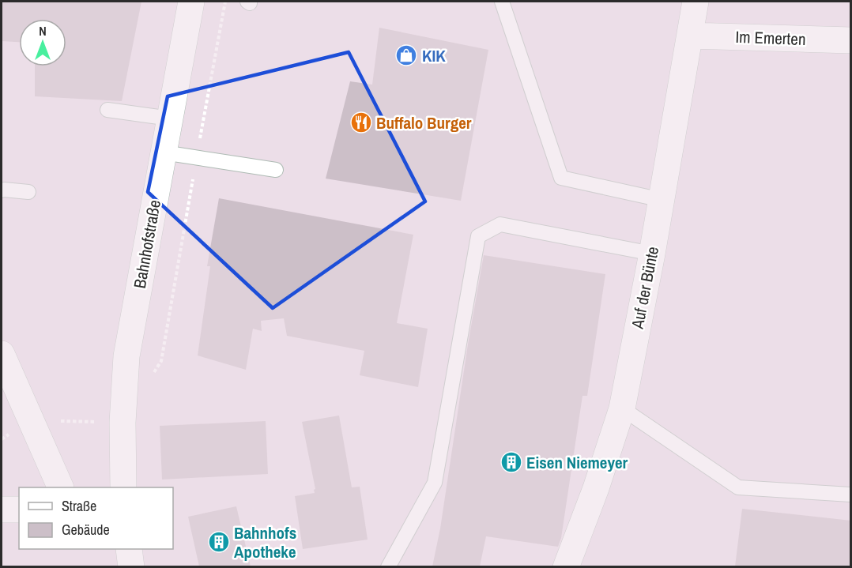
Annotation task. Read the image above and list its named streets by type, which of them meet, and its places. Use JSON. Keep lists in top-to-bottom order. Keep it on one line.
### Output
{"streets":{"street":["Im Emerten","Bahnhofstraße","Auf der Bünte"]},"crossings":[["Im Emerten","Auf der Bünte"]],"places":{"shop":["KIK"],"restaurant":["Buffalo Burger"],"building":["Eisen Niemeyer","Bahnhofs Apotheke"]},"legend":["Straße","Gebäude"],"north":"top"}
